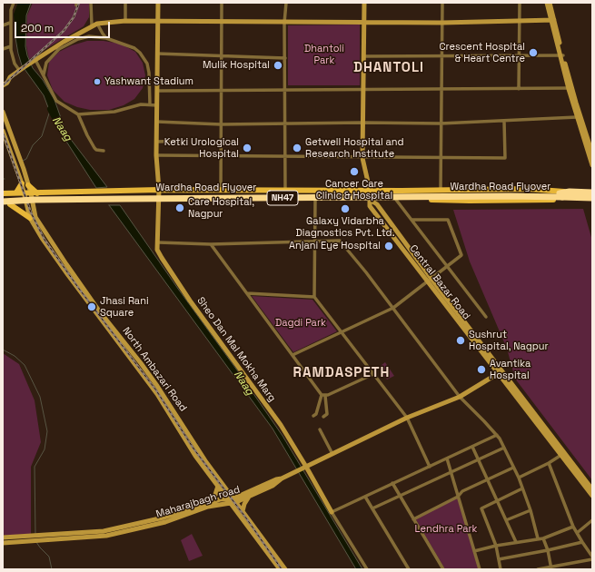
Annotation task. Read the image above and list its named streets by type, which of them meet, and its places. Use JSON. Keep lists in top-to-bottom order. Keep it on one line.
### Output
{"streets":{"highway":["Wardha Road Flyover","NH47"],"street":["Central Bazar Road","Sheo Dan Mal Mokha Marg","North Ambazari Road","Maharajbagh road"]},"crossings":[["Wardha Road Flyover","NH47"],["North Ambazari Road","Maharajbagh road"]],"districts":["DHANTOLI","RAMDASPETH"],"water":["Naag"],"parks":["Dhantoli Park","Dagdi Park","Lendhra Park"],"places":["Crescent Hospital & Heart Centre","Mulik Hospital","Yashwant Stadium","Ketki Urological Hospital","Getwell Hospital and Research Institute","Cancer Care Clinic & Hospital","Care Hospital, Nagpur","Galaxy Vidarbha Diagnostics Pvt. Ltd.","Anjani Eye Hospital","Jhasi Rani Square","Sushrut Hospital, Nagpur","Avantika Hospital"],"scale_bar":"200 m"}
